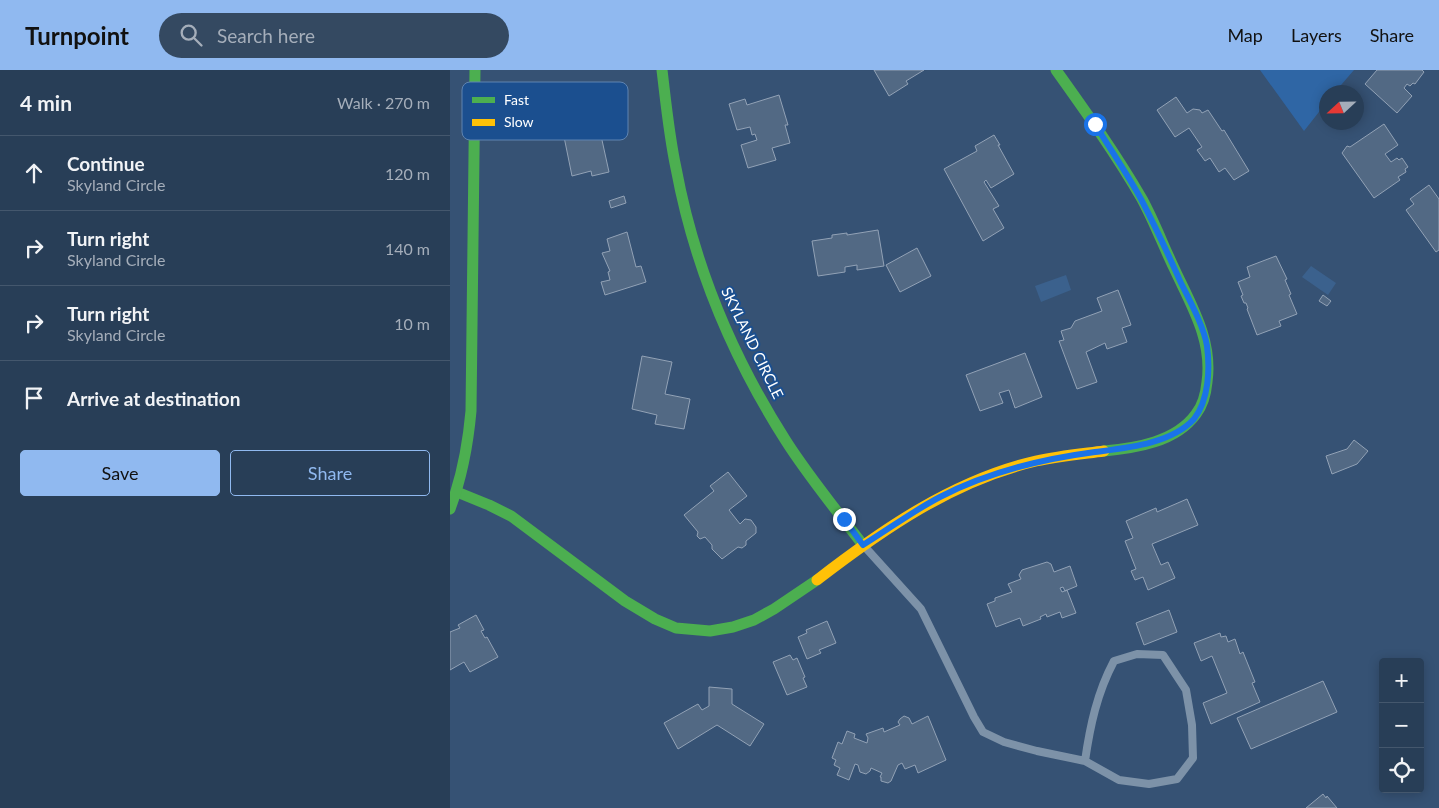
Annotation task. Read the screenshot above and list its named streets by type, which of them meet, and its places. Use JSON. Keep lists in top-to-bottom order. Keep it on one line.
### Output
{"streets":{"street":["SKYLAND CIRCLE"]},"legend":["Fast","Slow"],"north":"left","page":{"header":"Turnpoint","search":"Search here","nav":["Map","Layers","Share"],"heading":["4 min","Walk · 270 m"],"list":[["Continue","Skyland Circle","120 m"],["Turn right","Skyland Circle","140 m"],["Turn right","Skyland Circle","10 m"],"Arrive at destination"],"buttons":["Save","Share"],"map_buttons":["+","−"]}}
